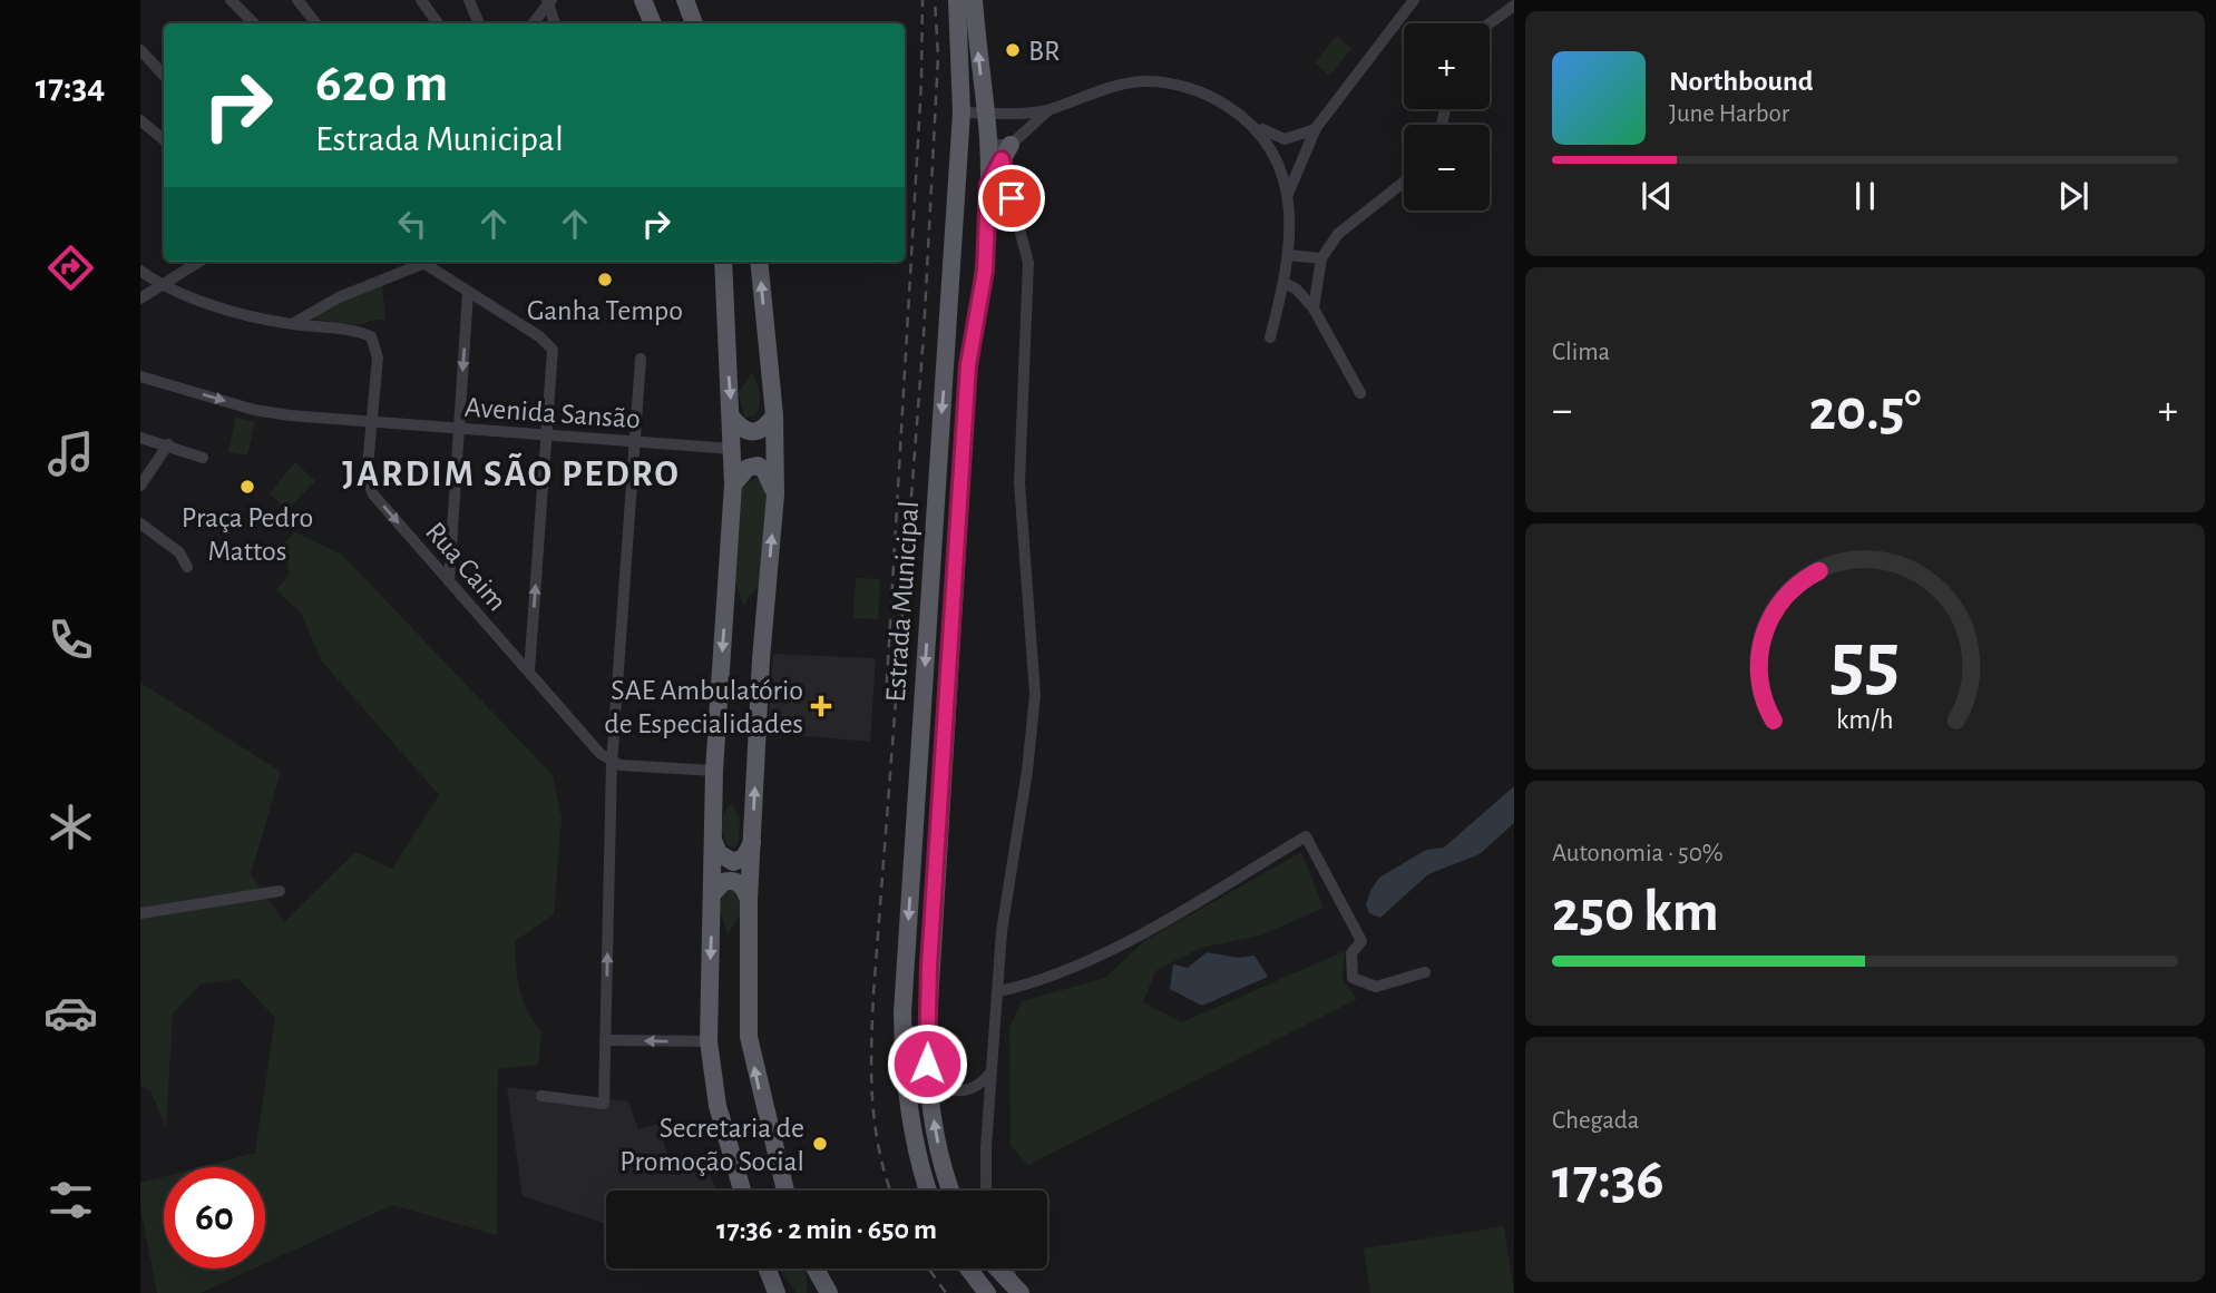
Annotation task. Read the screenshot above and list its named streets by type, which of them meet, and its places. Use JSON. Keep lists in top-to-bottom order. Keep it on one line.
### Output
{"streets":{"main road":["Estrada Municipal"],"street":["Avenida Sansão","Rua Caim"]},"crossings":[["Avenida Sansão","Rua Caim"]],"districts":["JARDIM SÃO PEDRO"],"places":{"other":["BR","Ganha Tempo","Praça Pedro Mattos","Secretaria de Promoção Social"],"health":["SAE Ambulatório de Especialidades"]},"page":{"tabs":"17:34","map_buttons":["+","−"],"turn":["620 m","Estrada Municipal"],"song":["Northbound","June Harbor"],"tile":["Clima",["Autonomia · 50%","250 km"],["Chegada","17:36"]],"heat":["−","20.5°","+"],"limit":"60","trip":"17:36 · 2 min · 650 m","gauge":["55","km/h"]}}
